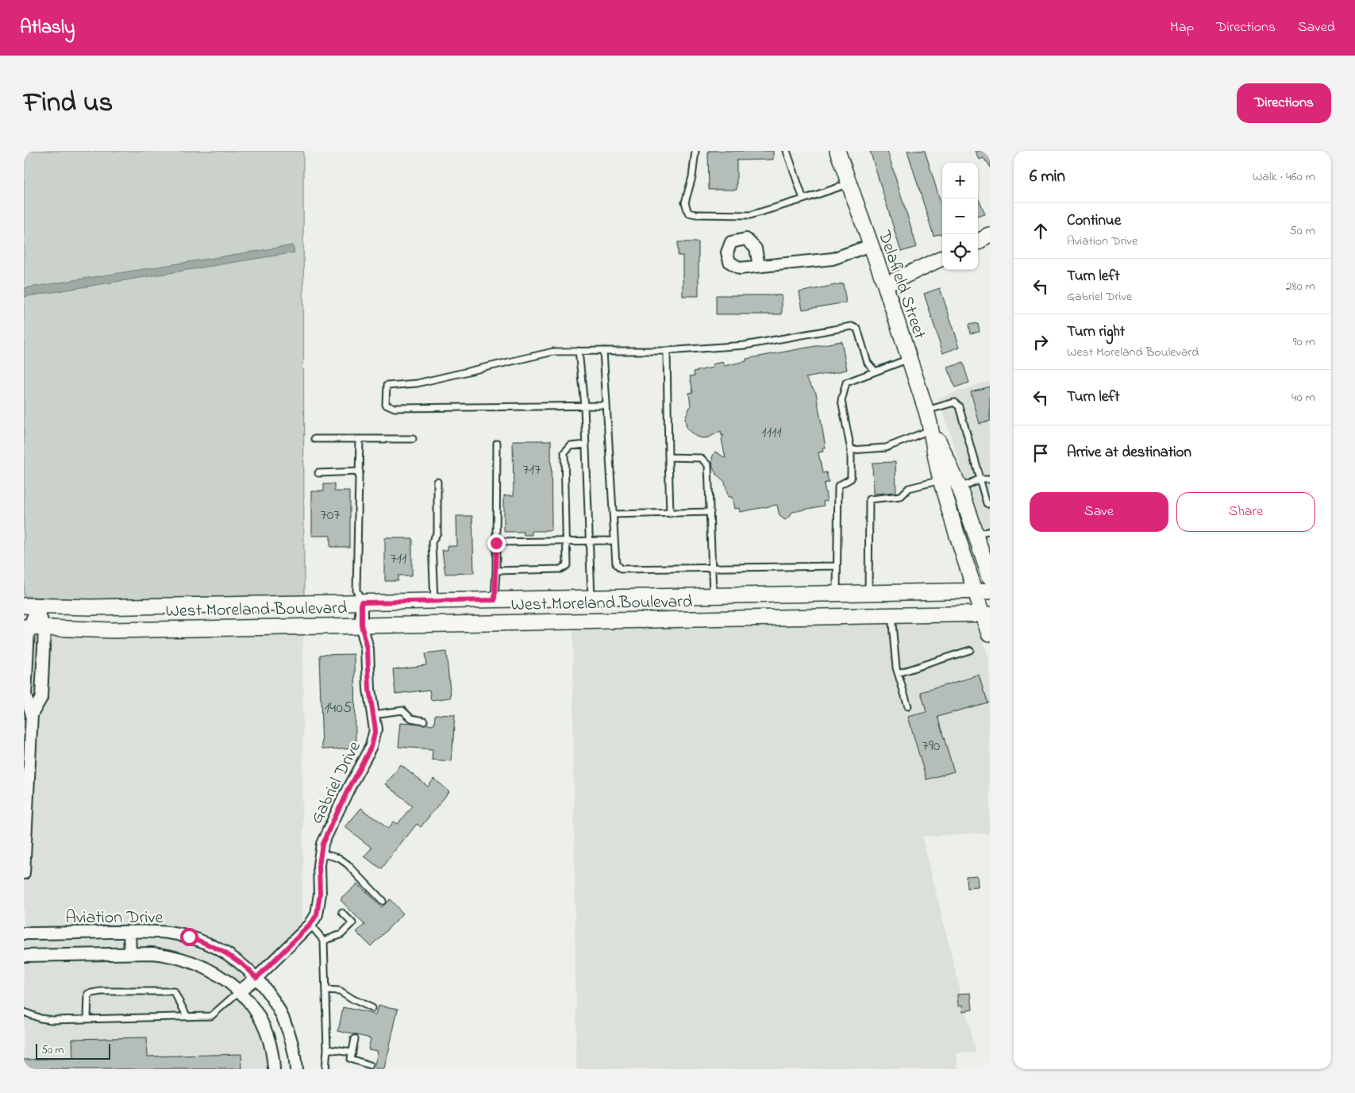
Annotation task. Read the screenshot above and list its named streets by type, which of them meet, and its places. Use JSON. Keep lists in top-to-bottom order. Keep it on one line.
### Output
{"streets":{"street":["Delafield Street","West Moreland Boulevard","Gabriel Drive","Aviation Drive"]},"crossings":[["Delafield Street","West Moreland Boulevard"],["West Moreland Boulevard","Gabriel Drive"],["Gabriel Drive","Aviation Drive"]],"house_numbers":["1111","717","707","711","1405","790"],"scale_bar":"50 m","page":{"header":"Atlasly","nav":["Map","Directions","Saved"],"title":"Find us","buttons":["Directions",["Save","Share"]],"heading":["6 min","Walk · 460 m"],"map_buttons":["+","−"],"list":[["Continue","Aviation Drive","50 m"],["Turn left","Gabriel Drive","280 m"],["Turn right","West Moreland Boulevard","90 m"],["Turn left","40 m"],"Arrive at destination"],"scale":"50 m"}}
